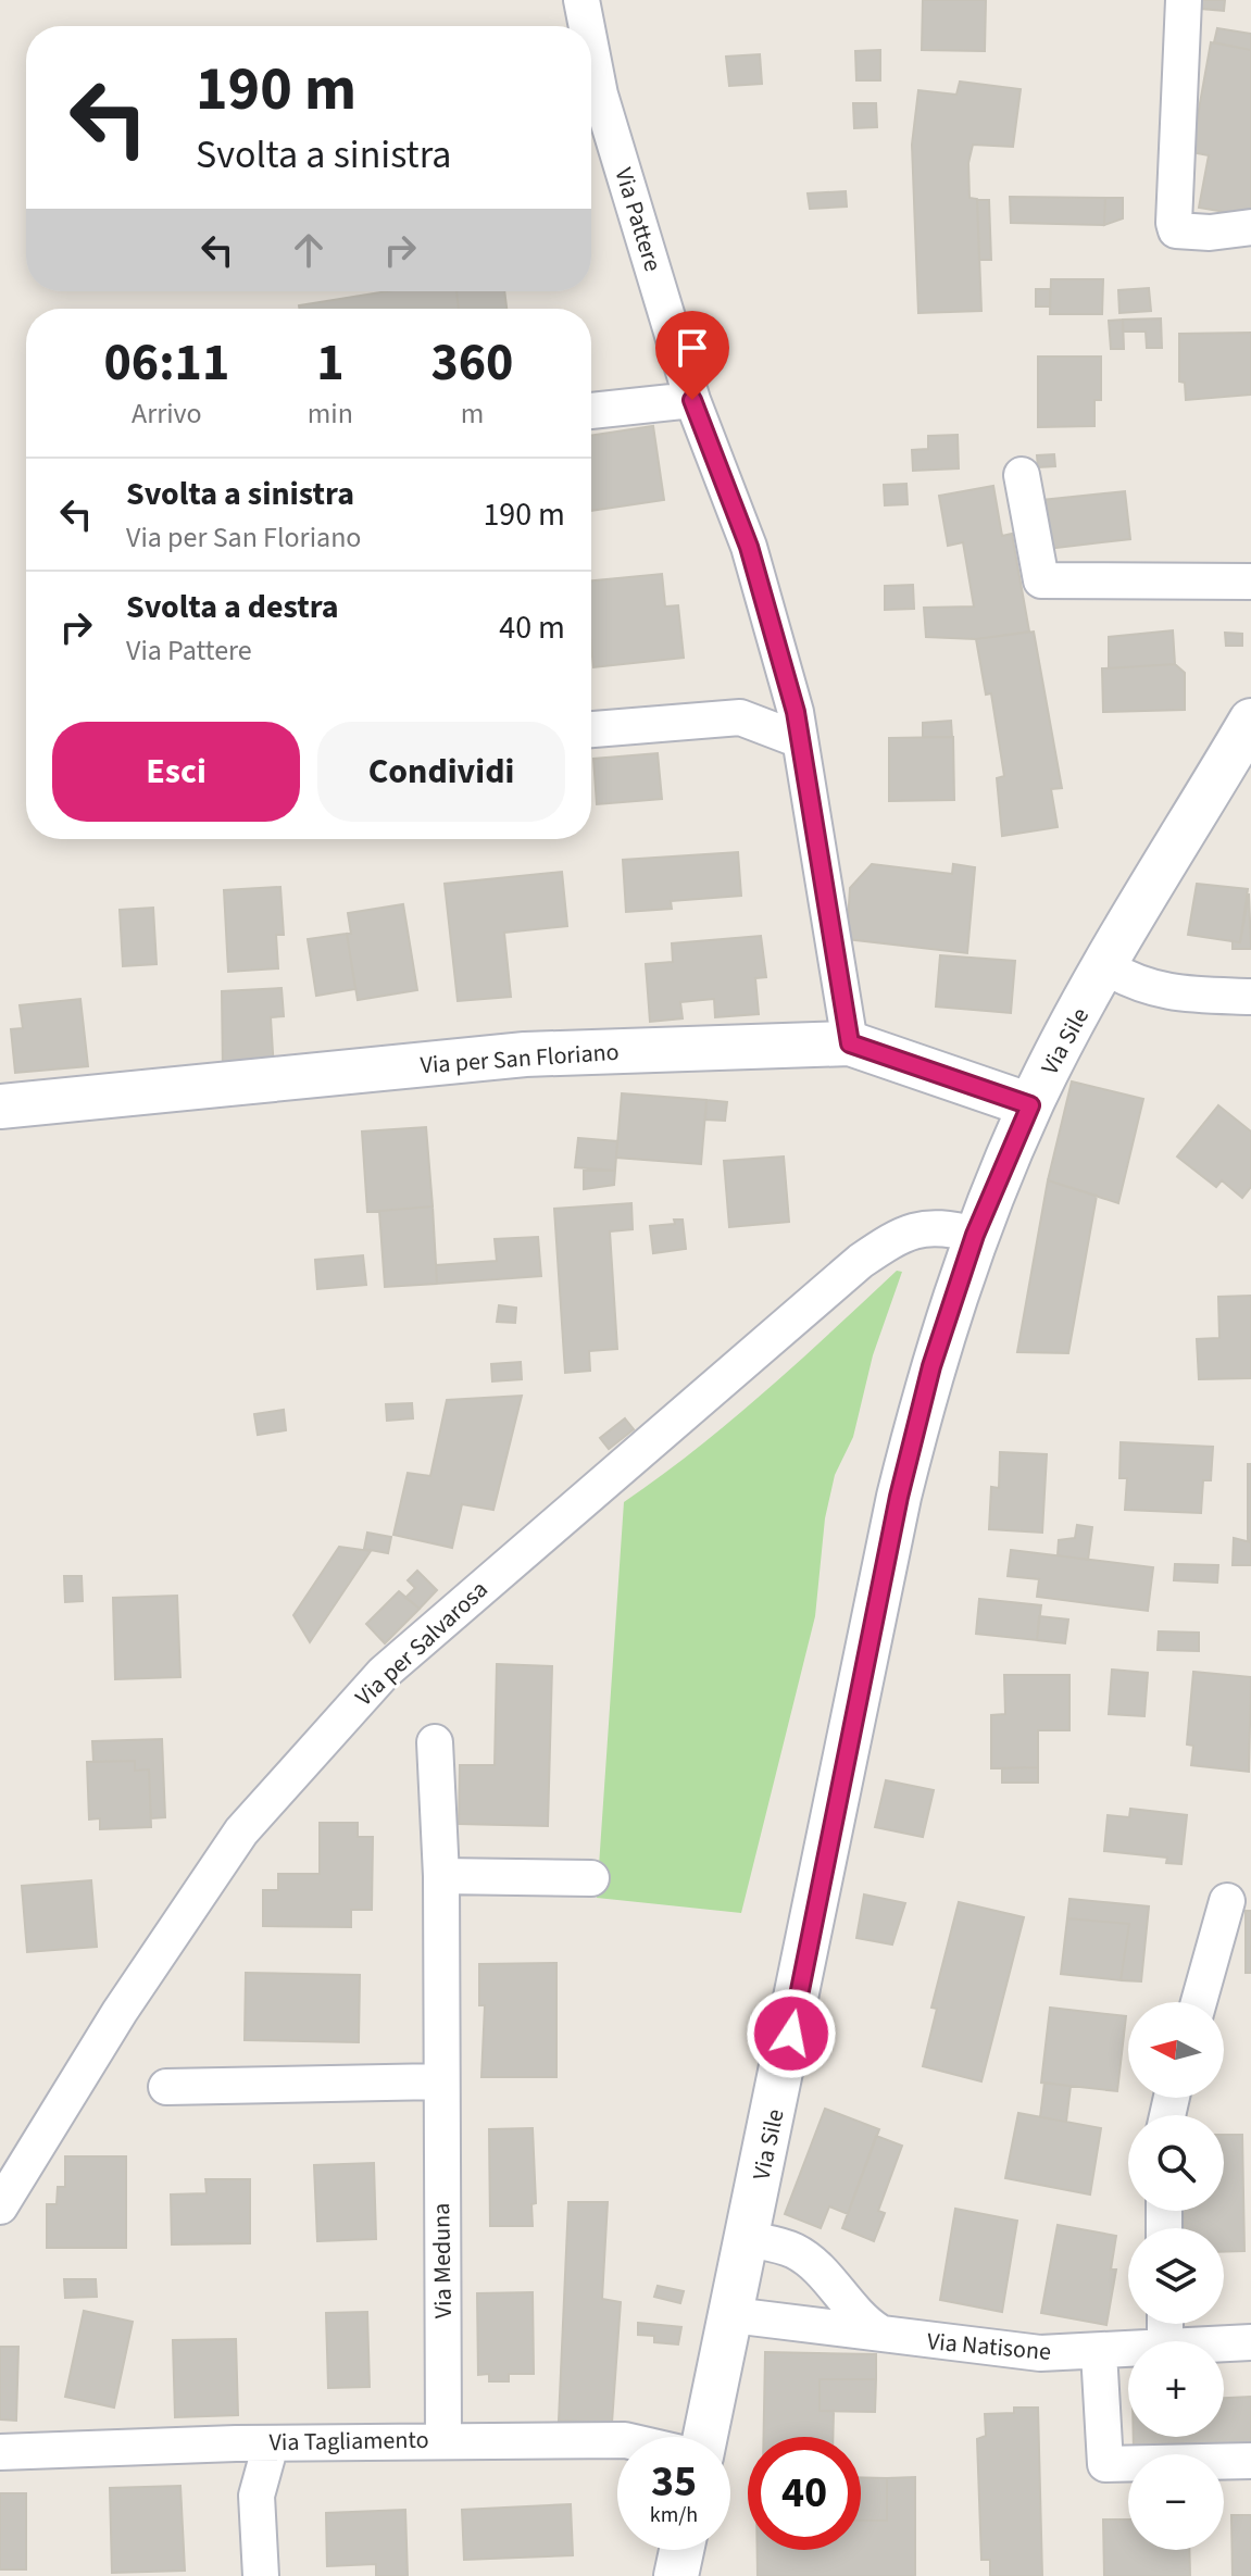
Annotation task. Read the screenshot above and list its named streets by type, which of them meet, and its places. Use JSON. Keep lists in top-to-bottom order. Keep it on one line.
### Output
{"streets":{"street":["Via Pattere","Via Sile","Via per San Floriano","Via per Salvarosa","Via Meduna","Via Natisone","Via Tagliamento"]},"crossings":[["Via Pattere","Via per San Floriano"],["Via Sile","Via per San Floriano"],["Via Sile","Via per Salvarosa"],["Via Sile","Via Natisone"],["Via Meduna","Via Tagliamento"]],"north":"left","page":{"turn":["190 m","Svolta a sinistra"],"eta":["06:11","Arrivo","1","min","360","m"],"list":[{"name":"Svolta a sinistra","note":"Via per San Floriano","value":"190 m"},{"name":"Svolta a destra","note":"Via Pattere","value":"40 m"}],"buttons":["Esci","Condividi"],"map_buttons":["+","−"],"speed":"35 km/h","limit":"40"}}
